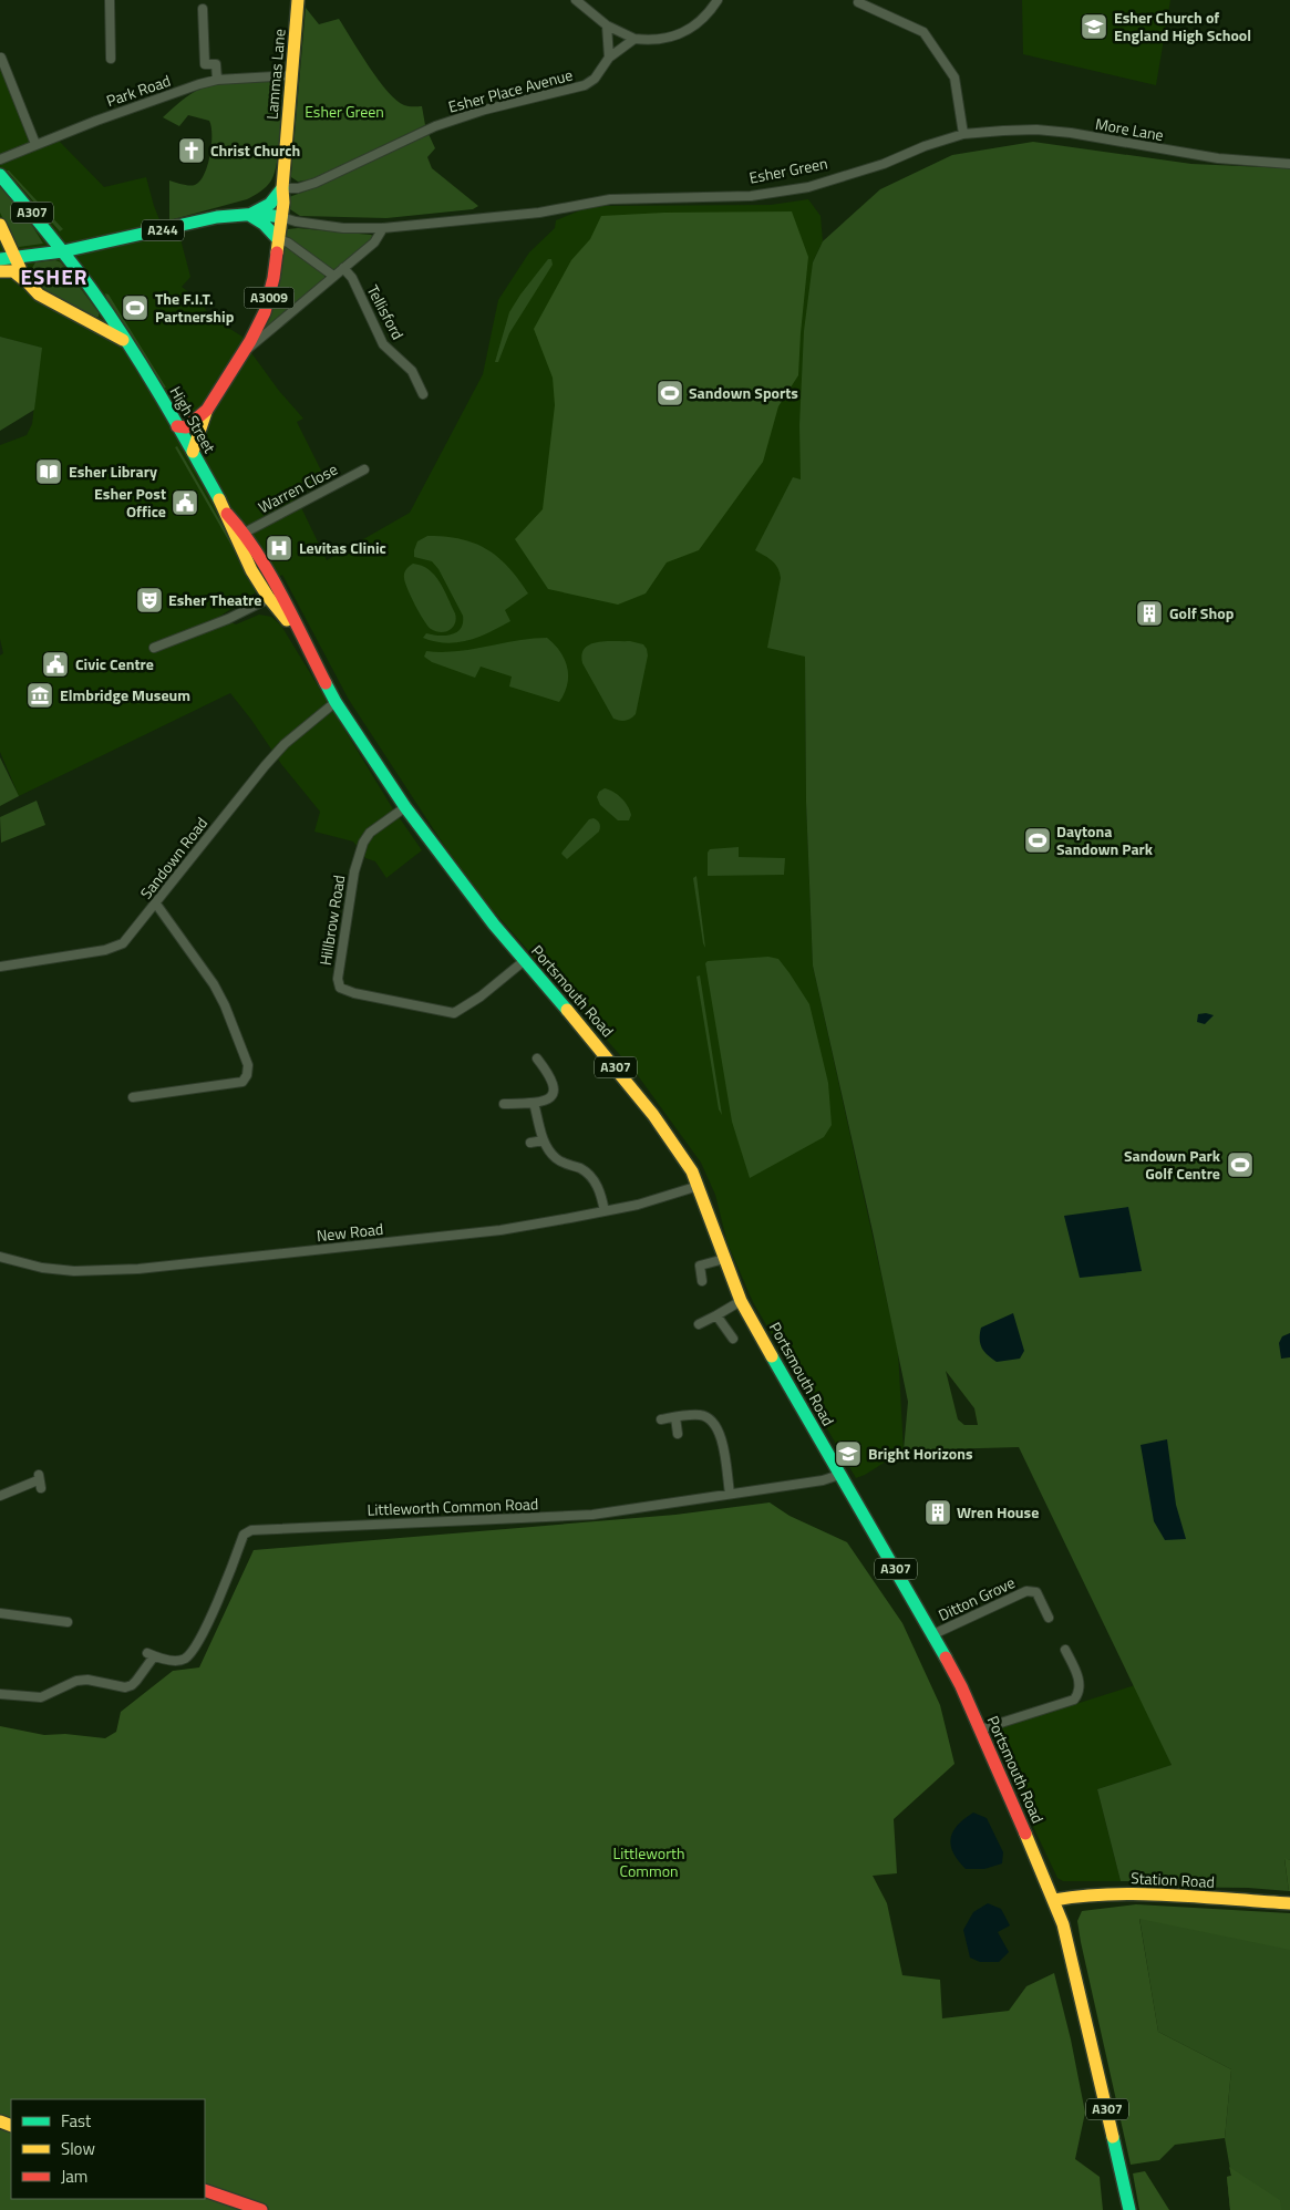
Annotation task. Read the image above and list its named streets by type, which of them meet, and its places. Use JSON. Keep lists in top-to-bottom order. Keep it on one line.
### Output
{"streets":{"main road":["Lammas Lane","A307","A244","A3009","High Street","Portsmouth Road","Station Road"],"street":["Park Road","Esher Place Avenue","More Lane","Esher Green","Tellisford","Warren Close","Sandown Road","Hillbrow Road","New Road","Littleworth Common Road","Ditton Grove"]},"crossings":[["Lammas Lane","Park Road"],["Lammas Lane","Esher Place Avenue"],["Lammas Lane","Esher Green"],["Lammas Lane","A244"],["Lammas Lane","A3009"],["Esher Place Avenue","A244"],["More Lane","Esher Green"],["Esher Green","A244"],["Esher Green","A3009"],["A244","A3009"],["A244","High Street"],["A3009","High Street"],["High Street","Warren Close"],["High Street","Portsmouth Road"],["Sandown Road","Portsmouth Road"],["Hillbrow Road","Portsmouth Road"],["Portsmouth Road","New Road"],["Portsmouth Road","Littleworth Common Road"],["Portsmouth Road","Ditton Grove"],["Portsmouth Road","Station Road"]],"districts":["ESHER"],"parks":["Esher Green","Littleworth Common"],"places":{"school or university":["Esher Church of England High School","Bright Horizons"],"church":["Christ Church"],"sports":["The F.I.T. Partnership","Sandown Sports","Daytona Sandown Park","Sandown Park Golf Centre"],"library":["Esher Library"],"public building":["Esher Post Office","Civic Centre"],"hospital":["Levitas Clinic"],"theatre":["Esher Theatre"],"building":["Golf Shop","Wren House"],"museum":["Elmbridge Museum"]},"legend":["Fast","Slow","Jam"]}
